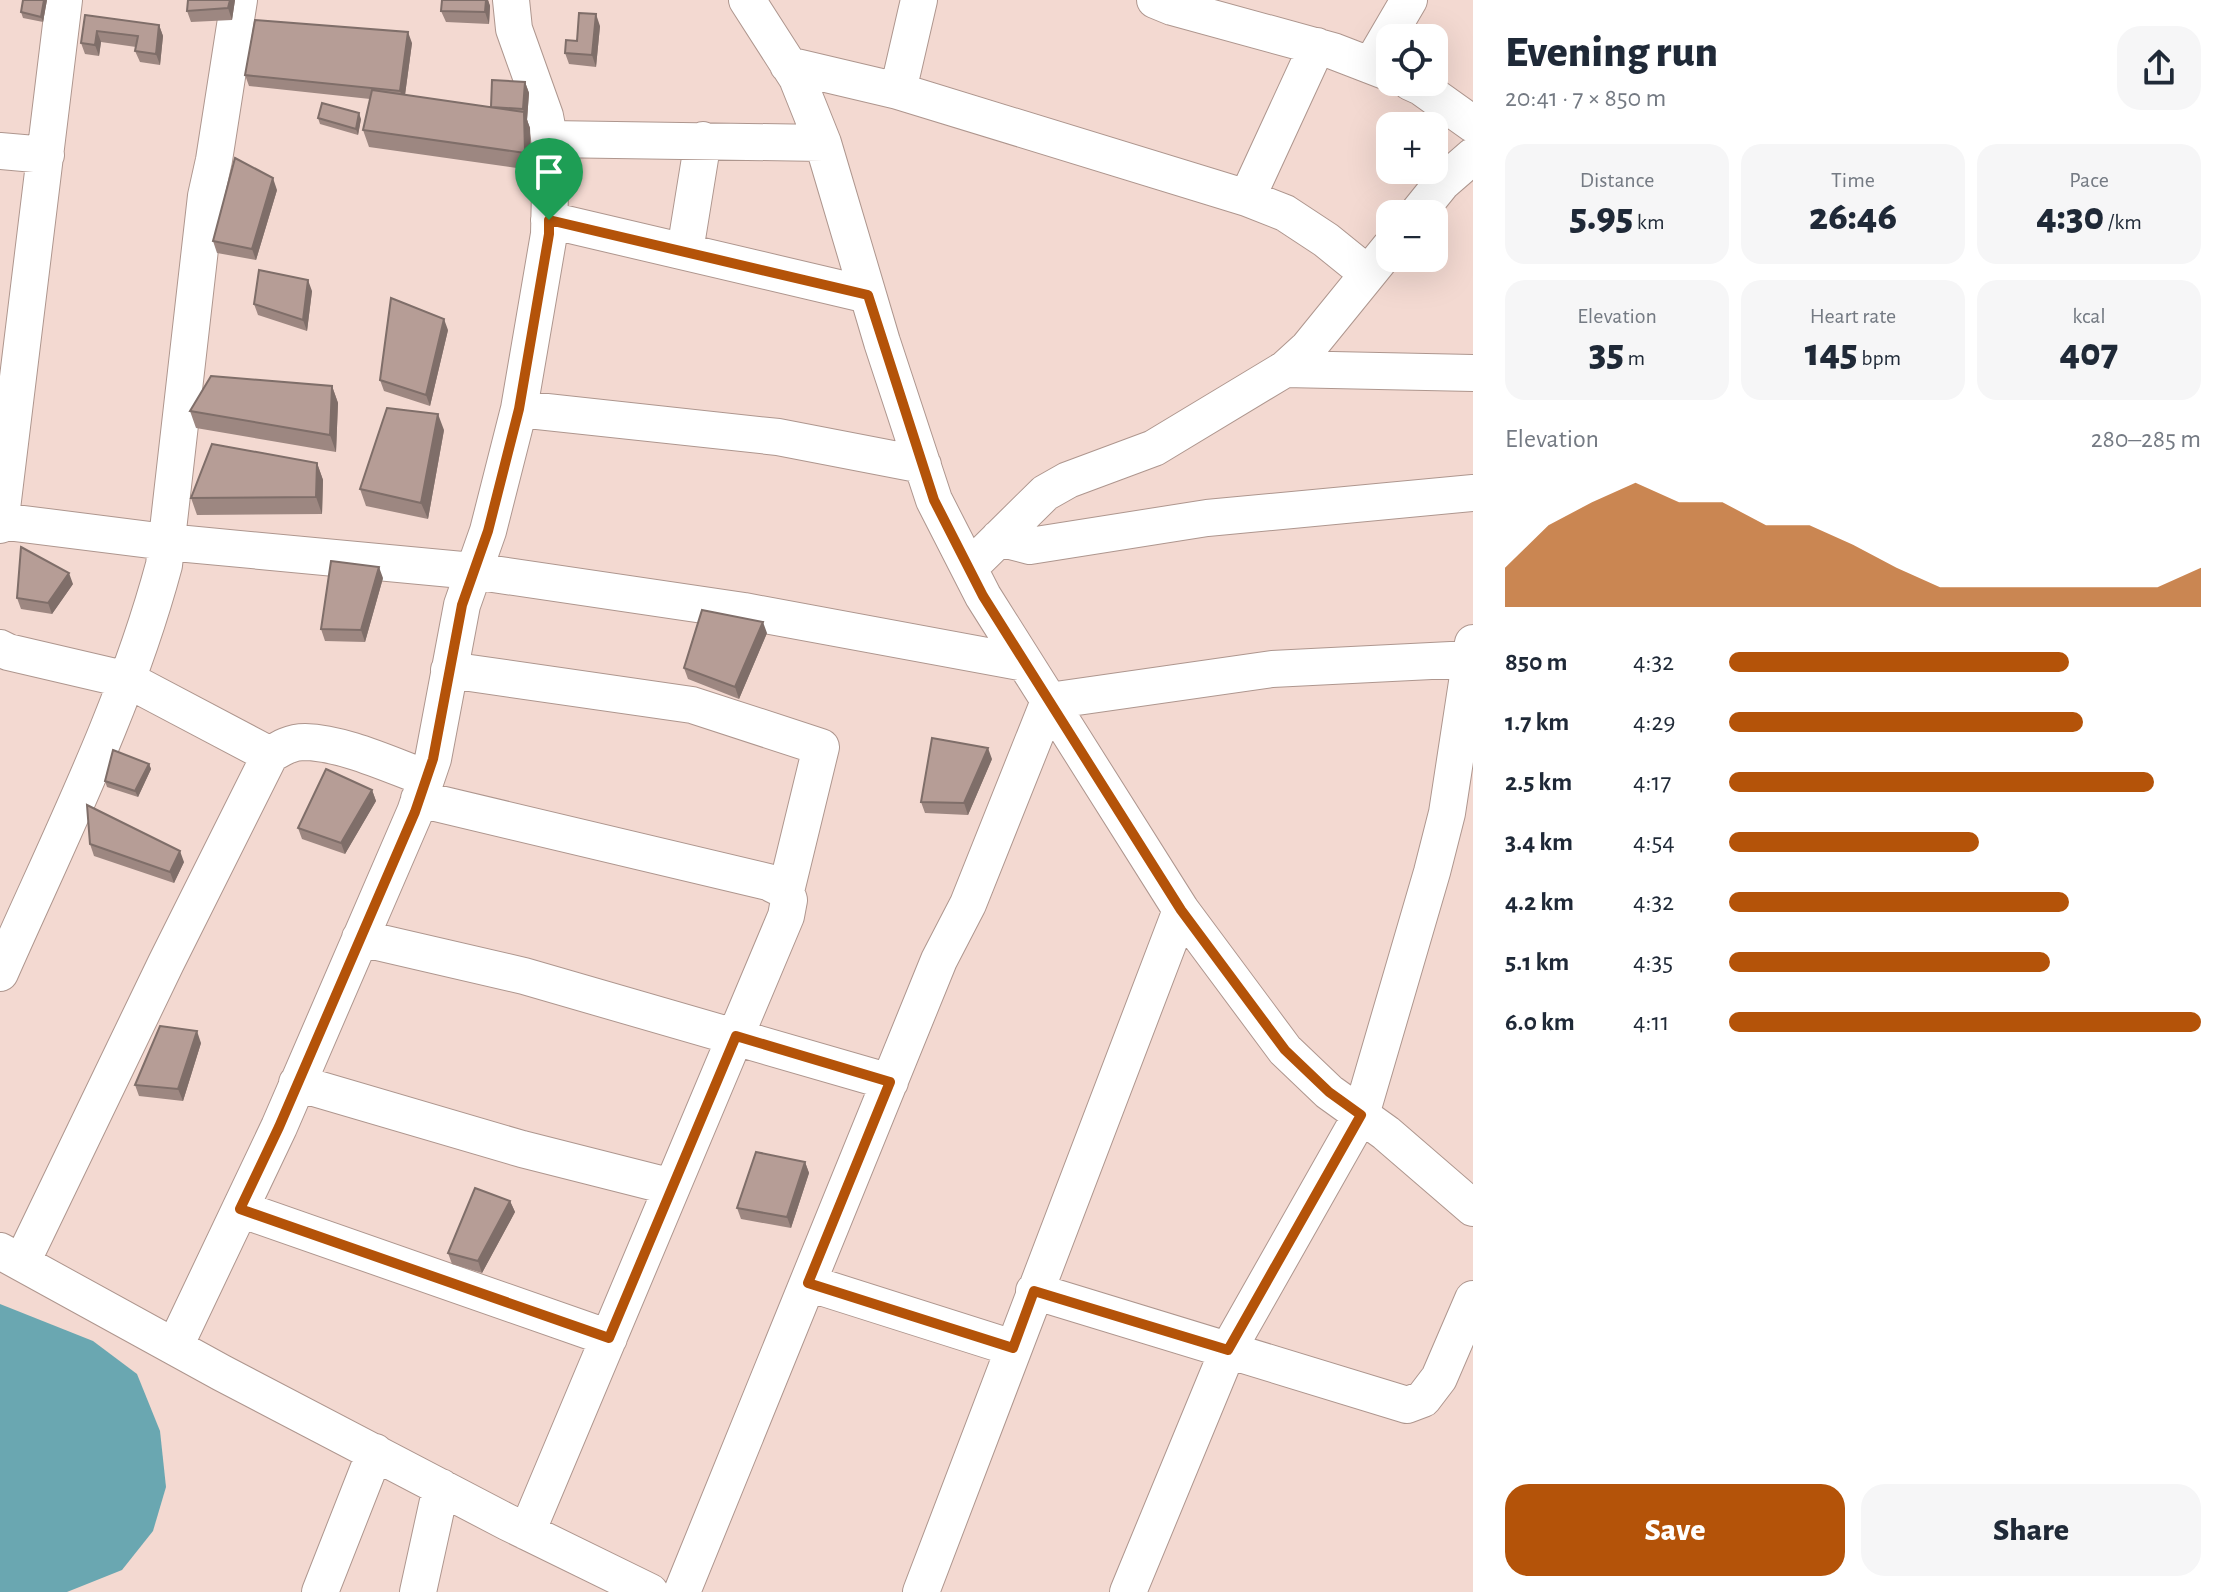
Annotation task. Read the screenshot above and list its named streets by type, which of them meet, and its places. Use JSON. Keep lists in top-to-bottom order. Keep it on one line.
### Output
{"page":{"heading":["Evening run","20:41 · 7 × 850 m"],"map_buttons":["+","−"],"stats":[["Distance","5.95 km"],["Time","26:46"],["Pace","4:30 /km"],["Elevation","35 m"],["Heart rate","145 bpm"],["kcal","407"]],"chart":["Elevation","280–285 m"],"list":[{"name":"850 m","note":"4:32"},{"name":"1.7 km","note":"4:29"},{"name":"2.5 km","note":"4:17"},{"name":"3.4 km","note":"4:54"},{"name":"4.2 km","note":"4:32"},{"name":"5.1 km","note":"4:35"},{"name":"6.0 km","note":"4:11"}],"buttons":["Save","Share"]}}
